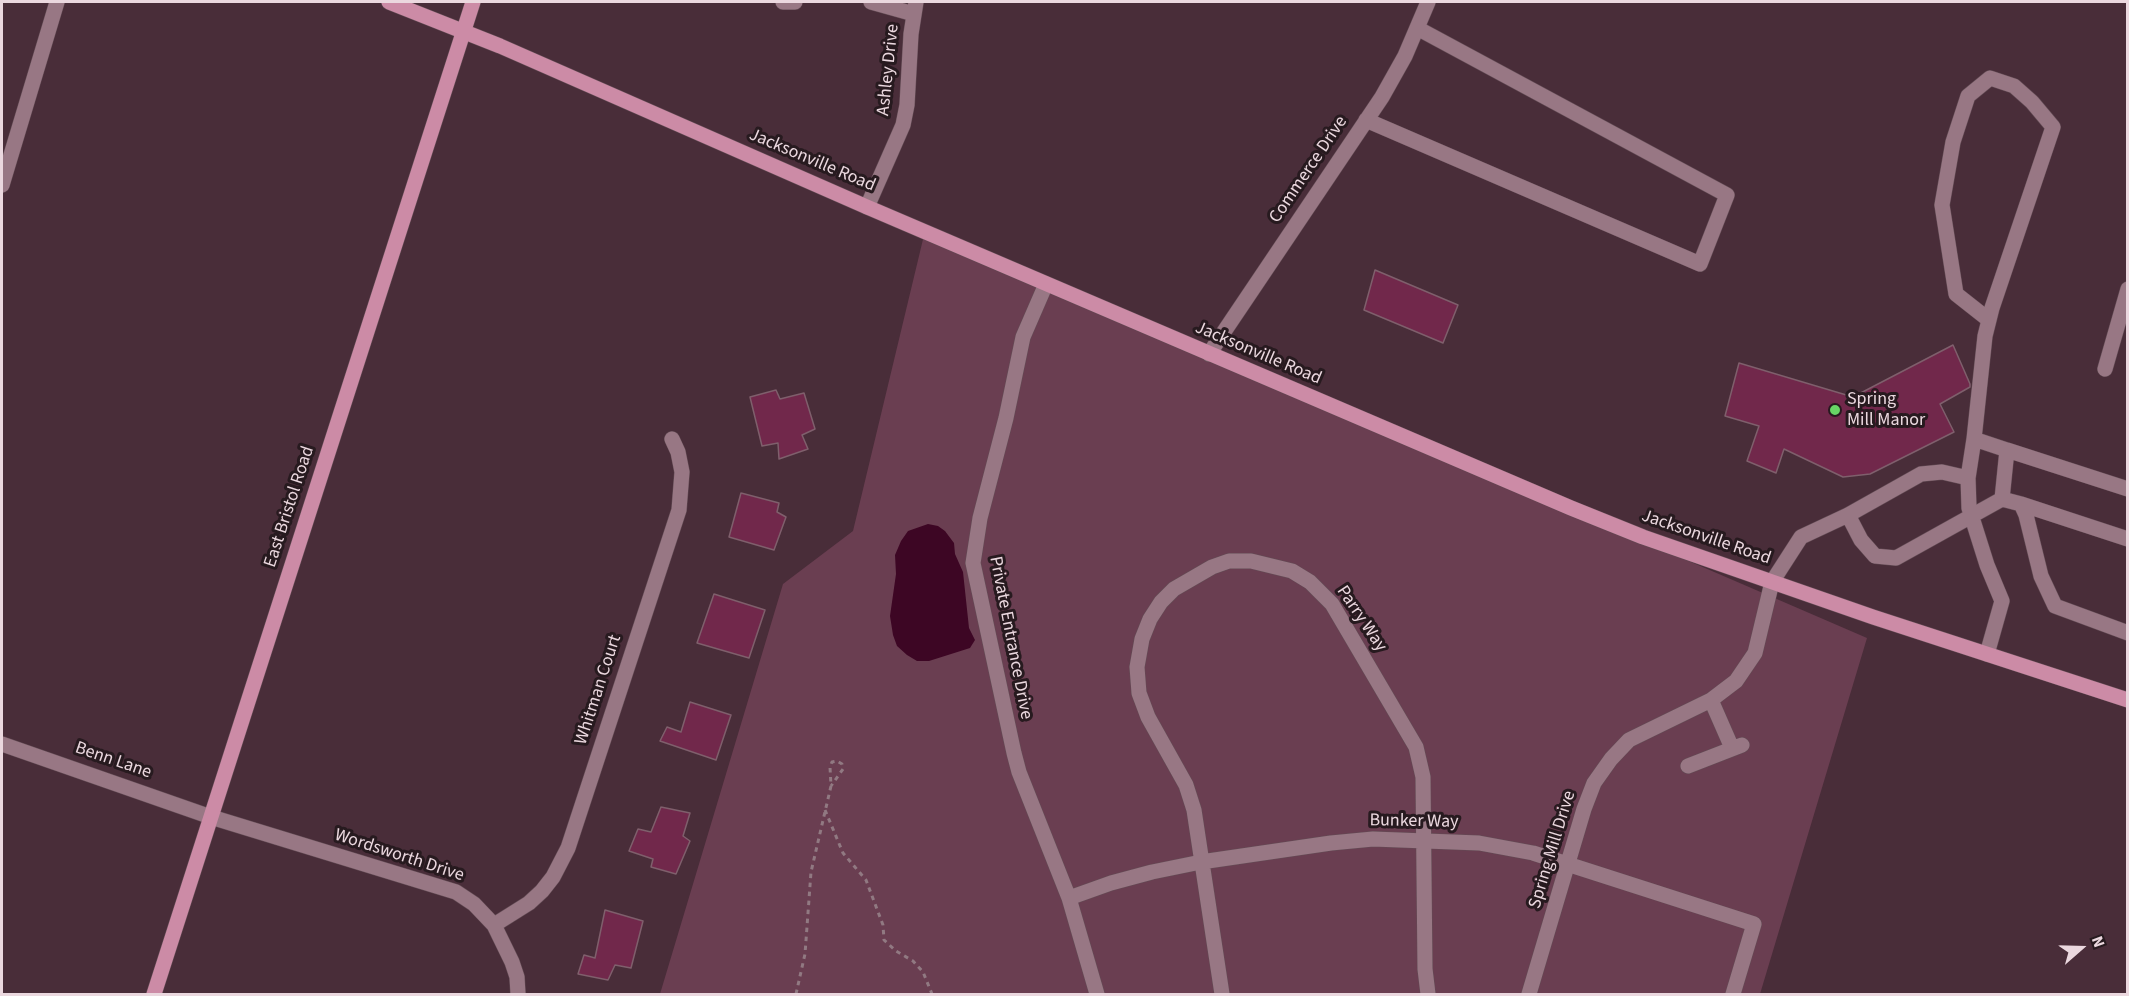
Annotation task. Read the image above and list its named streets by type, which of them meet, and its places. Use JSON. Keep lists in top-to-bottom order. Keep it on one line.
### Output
{"streets":{"main road":["Jacksonville Road","East Bristol Road"],"street":["Ashley Drive","Commerce Drive","Parry Way","Private Entrance Drive","Whitman Court","Benn Lane","Bunker Way","Spring Mill Drive","Wordsworth Drive"]},"crossings":[["Ashley Drive","Jacksonville Road"],["Jacksonville Road","Commerce Drive"],["Jacksonville Road","East Bristol Road"],["Jacksonville Road","Private Entrance Drive"],["Jacksonville Road","Spring Mill Drive"],["East Bristol Road","Benn Lane"],["East Bristol Road","Wordsworth Drive"],["Parry Way","Bunker Way"],["Private Entrance Drive","Bunker Way"],["Whitman Court","Wordsworth Drive"],["Benn Lane","Wordsworth Drive"],["Bunker Way","Spring Mill Drive"]],"places":["Spring Mill Manor"],"north":"right"}
